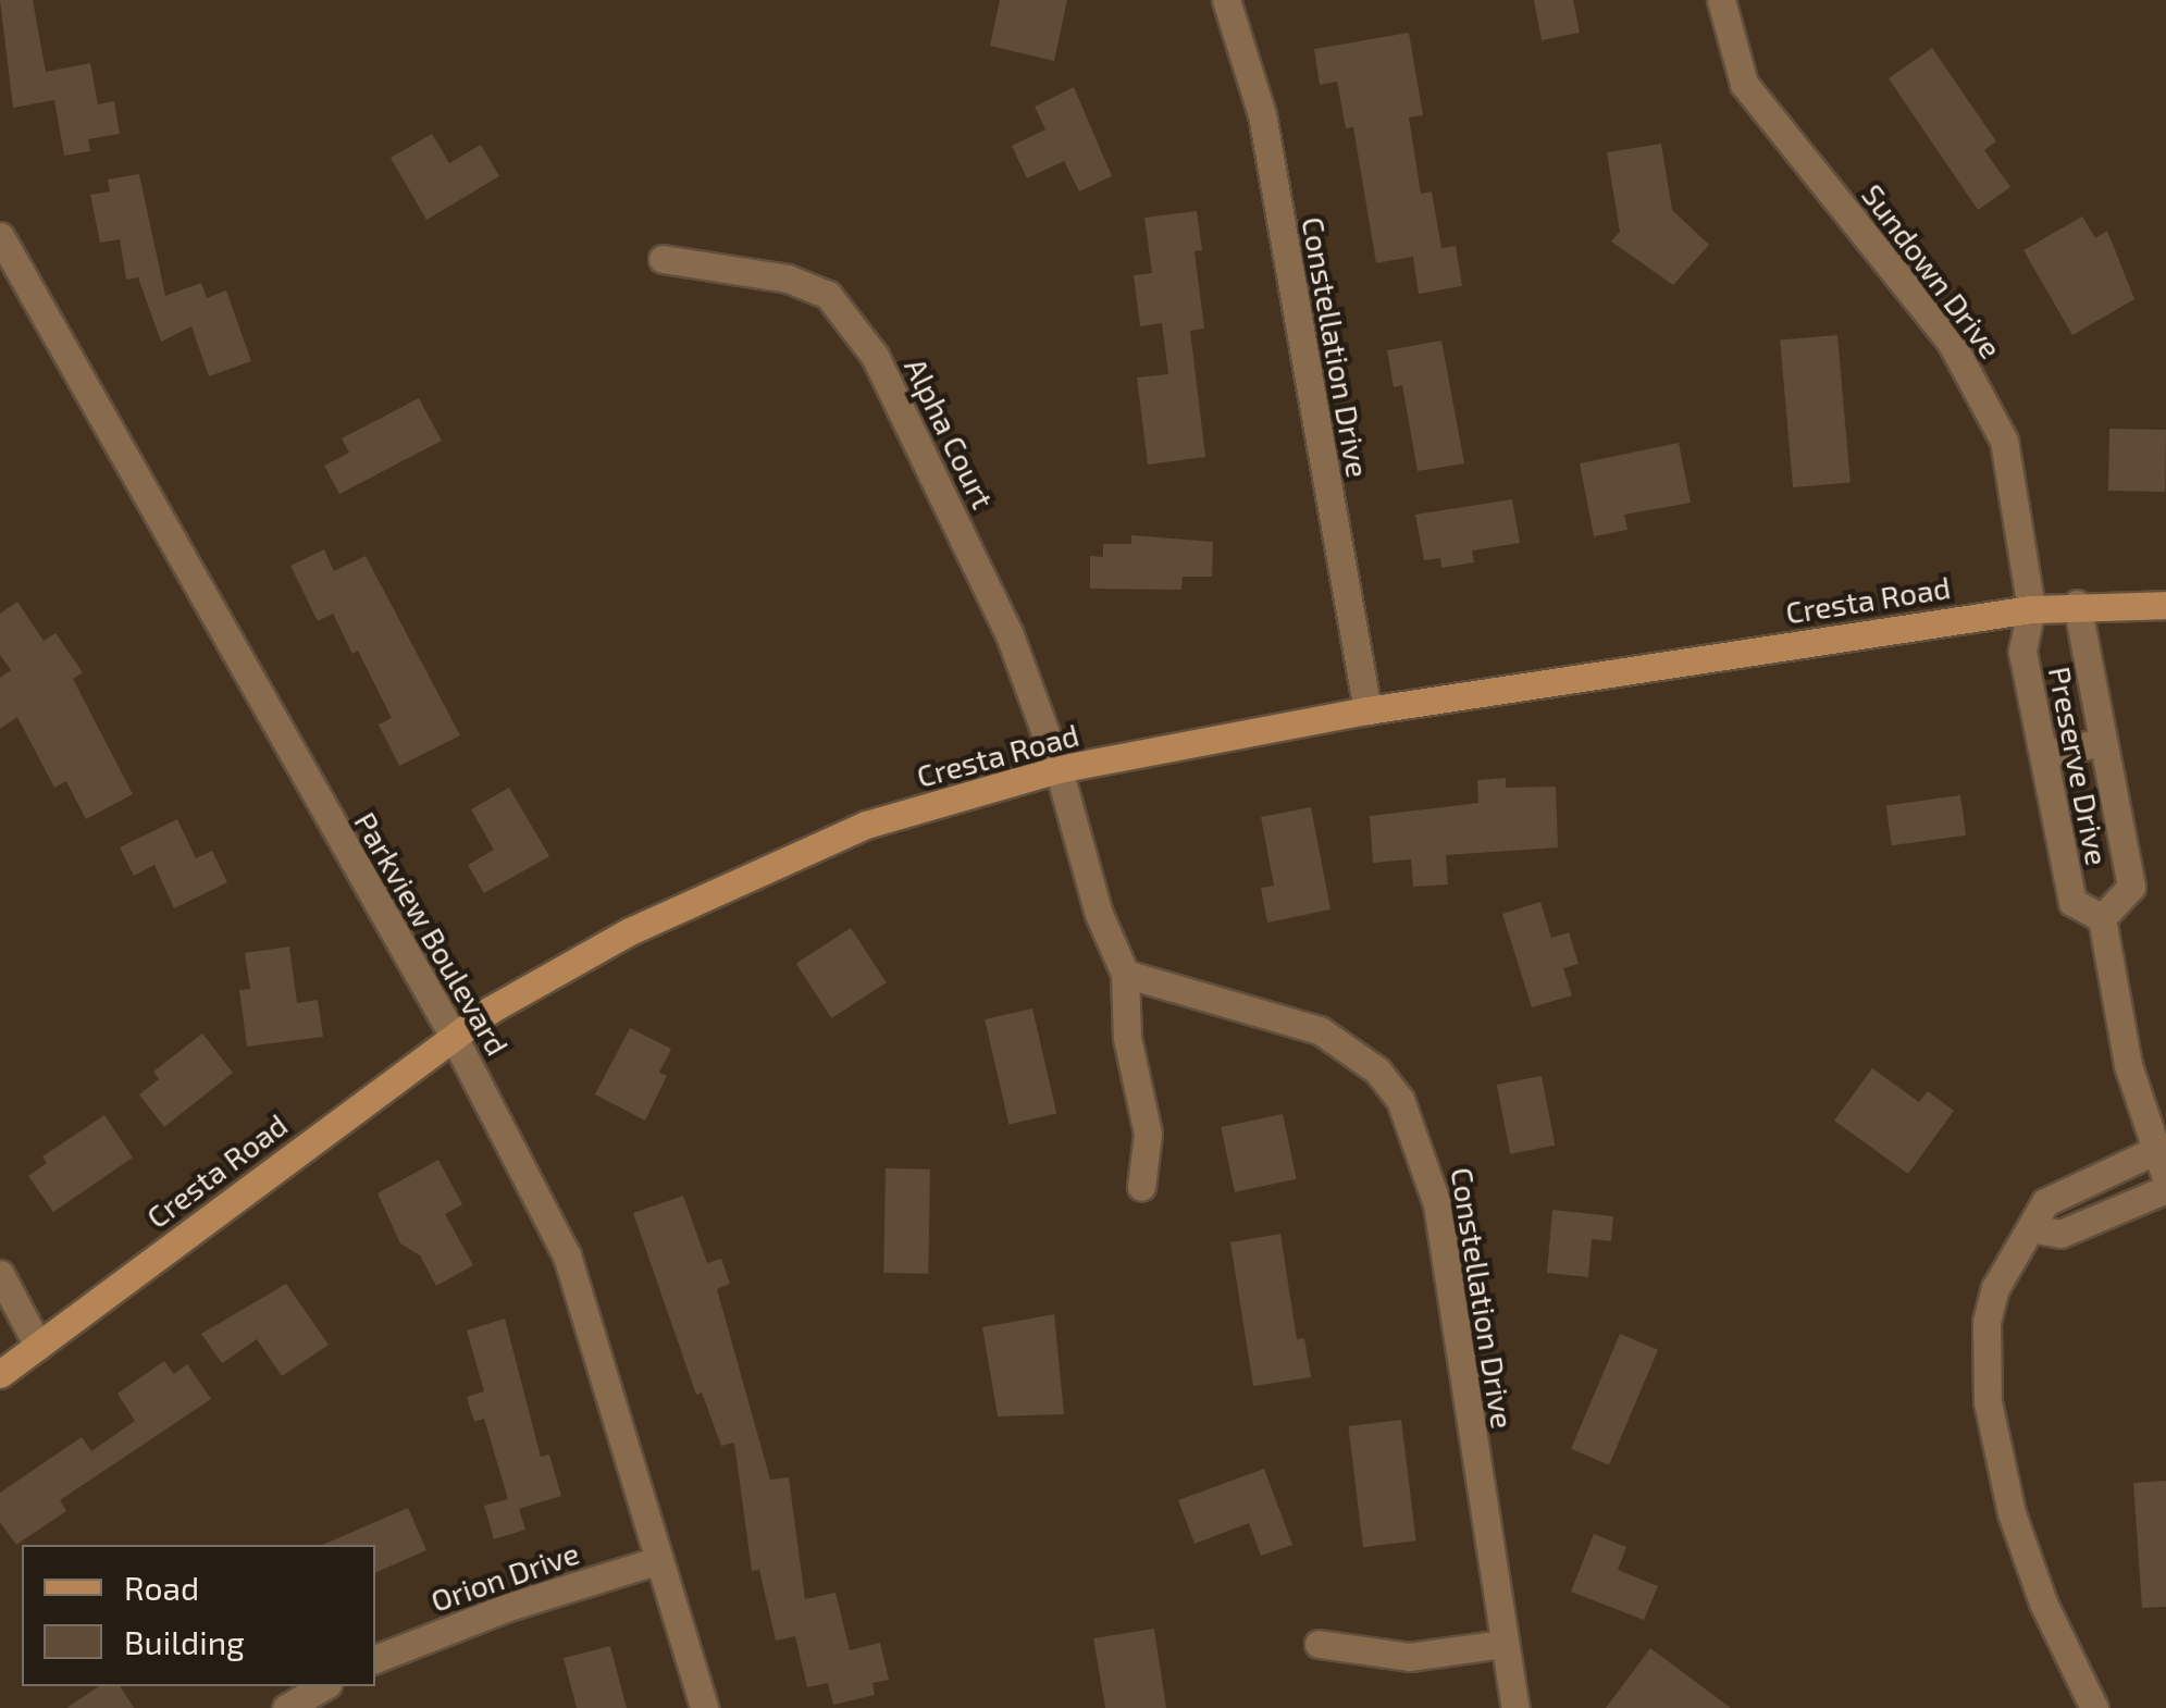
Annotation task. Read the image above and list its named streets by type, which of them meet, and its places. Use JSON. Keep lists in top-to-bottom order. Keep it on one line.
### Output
{"streets":{"main road":["Cresta Road"],"street":["Sundown Drive","Constellation Drive","Alpha Court","Preserve Drive","Parkview Boulevard","Orion Drive"]},"crossings":[["Sundown Drive","Cresta Road"],["Sundown Drive","Preserve Drive"],["Constellation Drive","Cresta Road"],["Alpha Court","Cresta Road"],["Cresta Road","Preserve Drive"],["Cresta Road","Parkview Boulevard"],["Parkview Boulevard","Orion Drive"]],"legend":["Road","Building"]}
